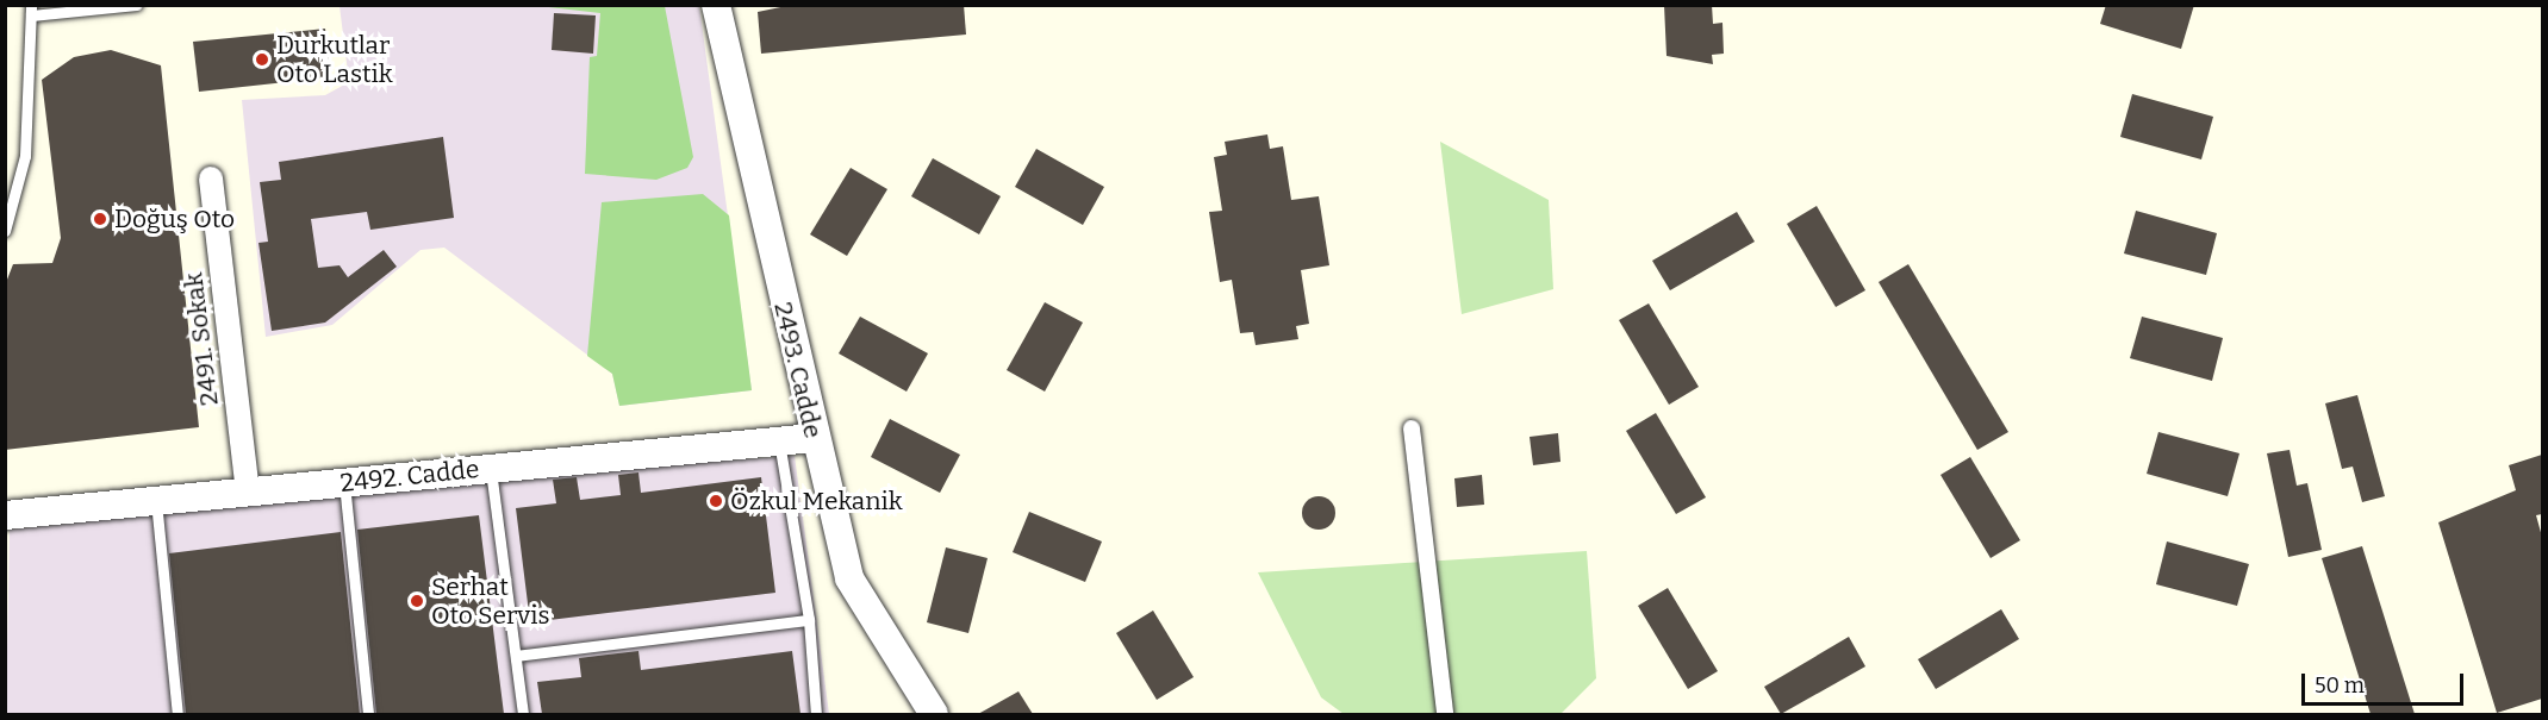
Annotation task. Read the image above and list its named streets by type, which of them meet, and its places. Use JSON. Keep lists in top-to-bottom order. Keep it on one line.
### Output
{"streets":{"street":["2491. Sokak","2493. Cadde","2492. Cadde"]},"crossings":[["2491. Sokak","2492. Cadde"],["2493. Cadde","2492. Cadde"]],"places":["Durkutlar Oto Lastik","Doğuş Oto","Özkul Mekanik","Serhat Oto Servis"],"scale_bar":"50 m"}
